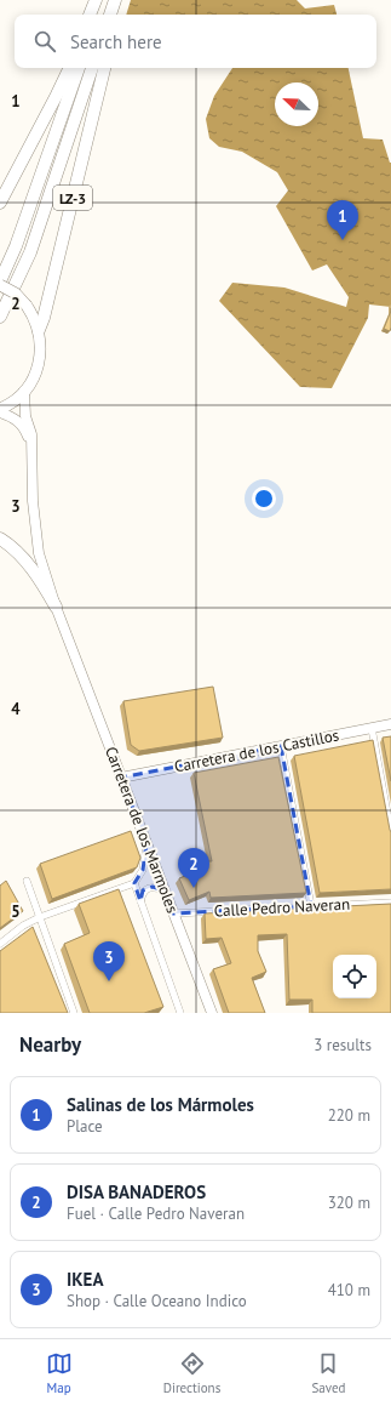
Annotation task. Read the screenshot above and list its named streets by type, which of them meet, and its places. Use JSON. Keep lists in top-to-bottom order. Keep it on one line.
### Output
{"streets":{"highway":["LZ-3"],"main road":["Carretera de los Castillos","Carretera de los Marmoles"],"street":["Calle Pedro Naveran"]},"crossings":[["Carretera de los Castillos","Carretera de los Marmoles"],["Carretera de los Marmoles","Calle Pedro Naveran"]],"north":"top left","page":{"search":"Search here","pins":["1","2","3"],"heading":["Nearby","3 results"],"list":[{"mark":"1","name":"Salinas de los Mármoles","note":"Place","value":"220 m"},{"mark":"2","name":"DISA BANADEROS","note":"Fuel · Calle Pedro Naveran","value":"320 m"},{"mark":"3","name":"IKEA","note":"Shop · Calle Oceano Indico","value":"410 m"}],"nav":["Map","Directions","Saved"]},"grid":{"rows":["1","2","3","4","5"]}}
